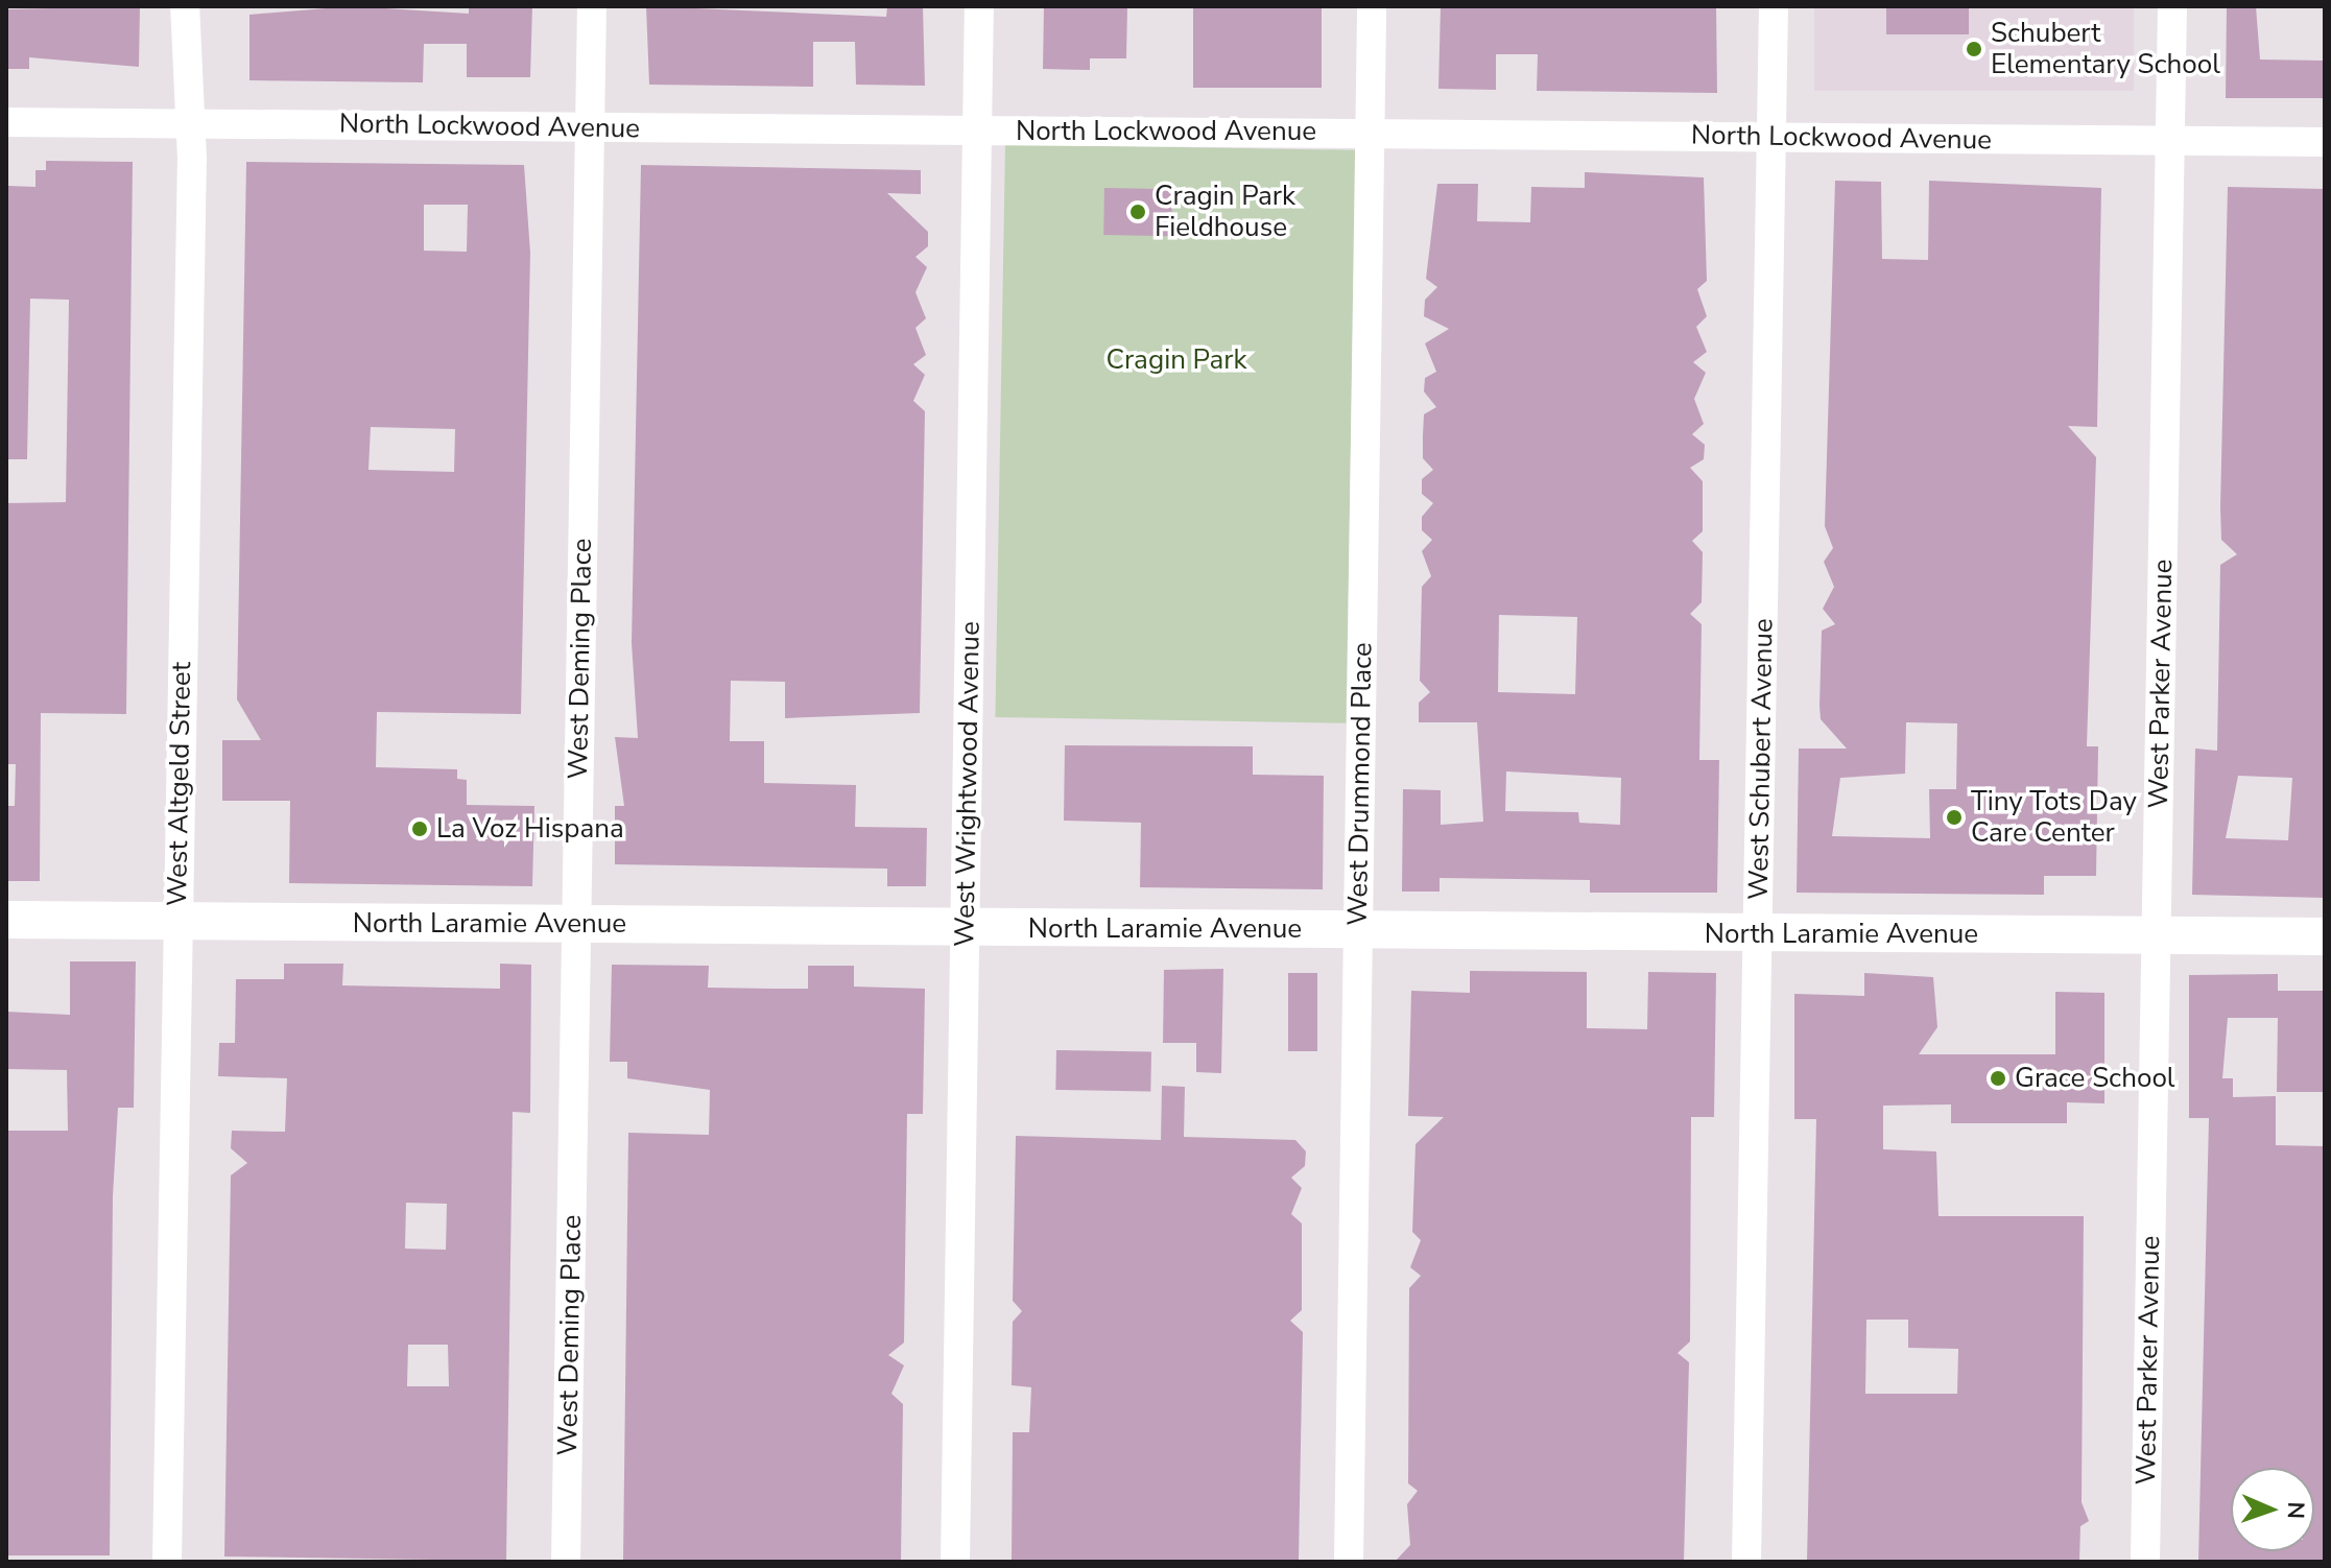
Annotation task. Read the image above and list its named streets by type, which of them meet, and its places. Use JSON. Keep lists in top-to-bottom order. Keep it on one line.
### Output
{"streets":{"street":["North Lockwood Avenue","West Deming Place","West Parker Avenue","West Schubert Avenue","West Altgeld Street","West Wrightwood Avenue","West Drummond Place","North Laramie Avenue"]},"crossings":[["North Lockwood Avenue","West Deming Place"],["North Lockwood Avenue","West Parker Avenue"],["North Lockwood Avenue","West Schubert Avenue"],["North Lockwood Avenue","West Altgeld Street"],["North Lockwood Avenue","West Wrightwood Avenue"],["North Lockwood Avenue","West Drummond Place"],["West Deming Place","North Laramie Avenue"],["West Parker Avenue","North Laramie Avenue"],["West Schubert Avenue","North Laramie Avenue"],["West Altgeld Street","North Laramie Avenue"],["West Wrightwood Avenue","North Laramie Avenue"],["West Drummond Place","North Laramie Avenue"]],"parks":["Cragin Park"],"places":["Schubert Elementary School","Cragin Park Fieldhouse","Tiny Tots Day Care Center","La Voz Hispana","Grace School"],"north":"right"}
